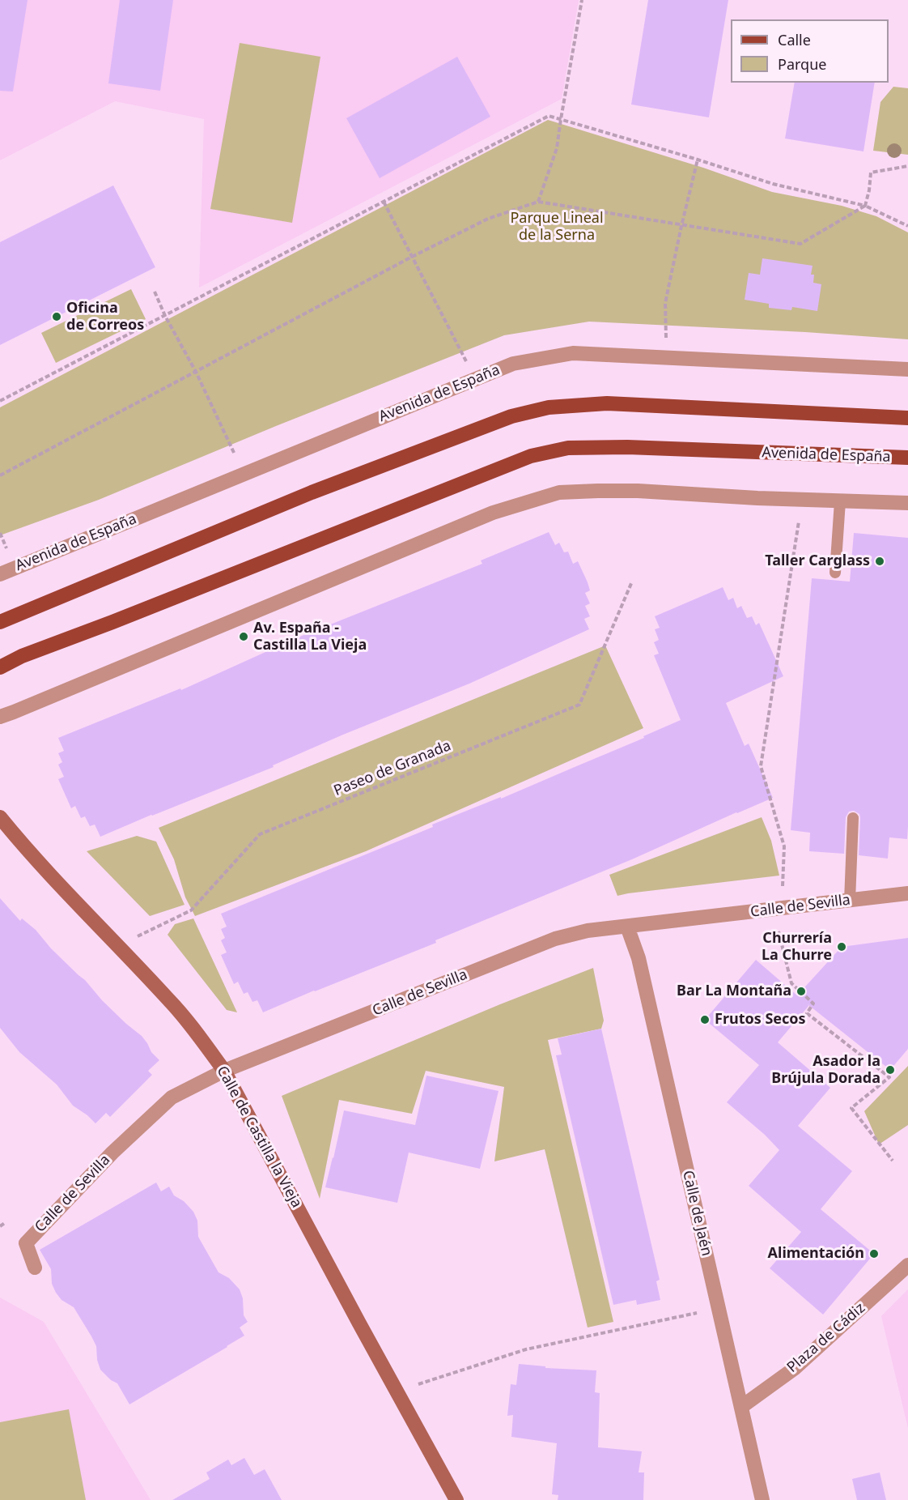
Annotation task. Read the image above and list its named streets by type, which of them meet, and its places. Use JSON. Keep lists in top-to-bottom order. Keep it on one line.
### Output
{"streets":{"main road":["Avenida de España","Calle de Castilla la Vieja"],"street":["Calle de Sevilla","Calle de Jaén","Plaza de Cádiz"],"path":["Paseo de Granada"]},"crossings":[["Paseo de Granada","Calle de Castilla la Vieja"],["Calle de Sevilla","Calle de Castilla la Vieja"],["Calle de Sevilla","Calle de Jaén"],["Calle de Jaén","Plaza de Cádiz"]],"parks":["Parque Lineal de la Serna"],"places":["Oficina de Correos","Taller Carglass","Av. España - Castilla La Vieja","Churrería La Churre","Bar La Montaña","Frutos Secos","Asador la Brújula Dorada","Alimentación"],"legend":["Calle","Parque"]}
